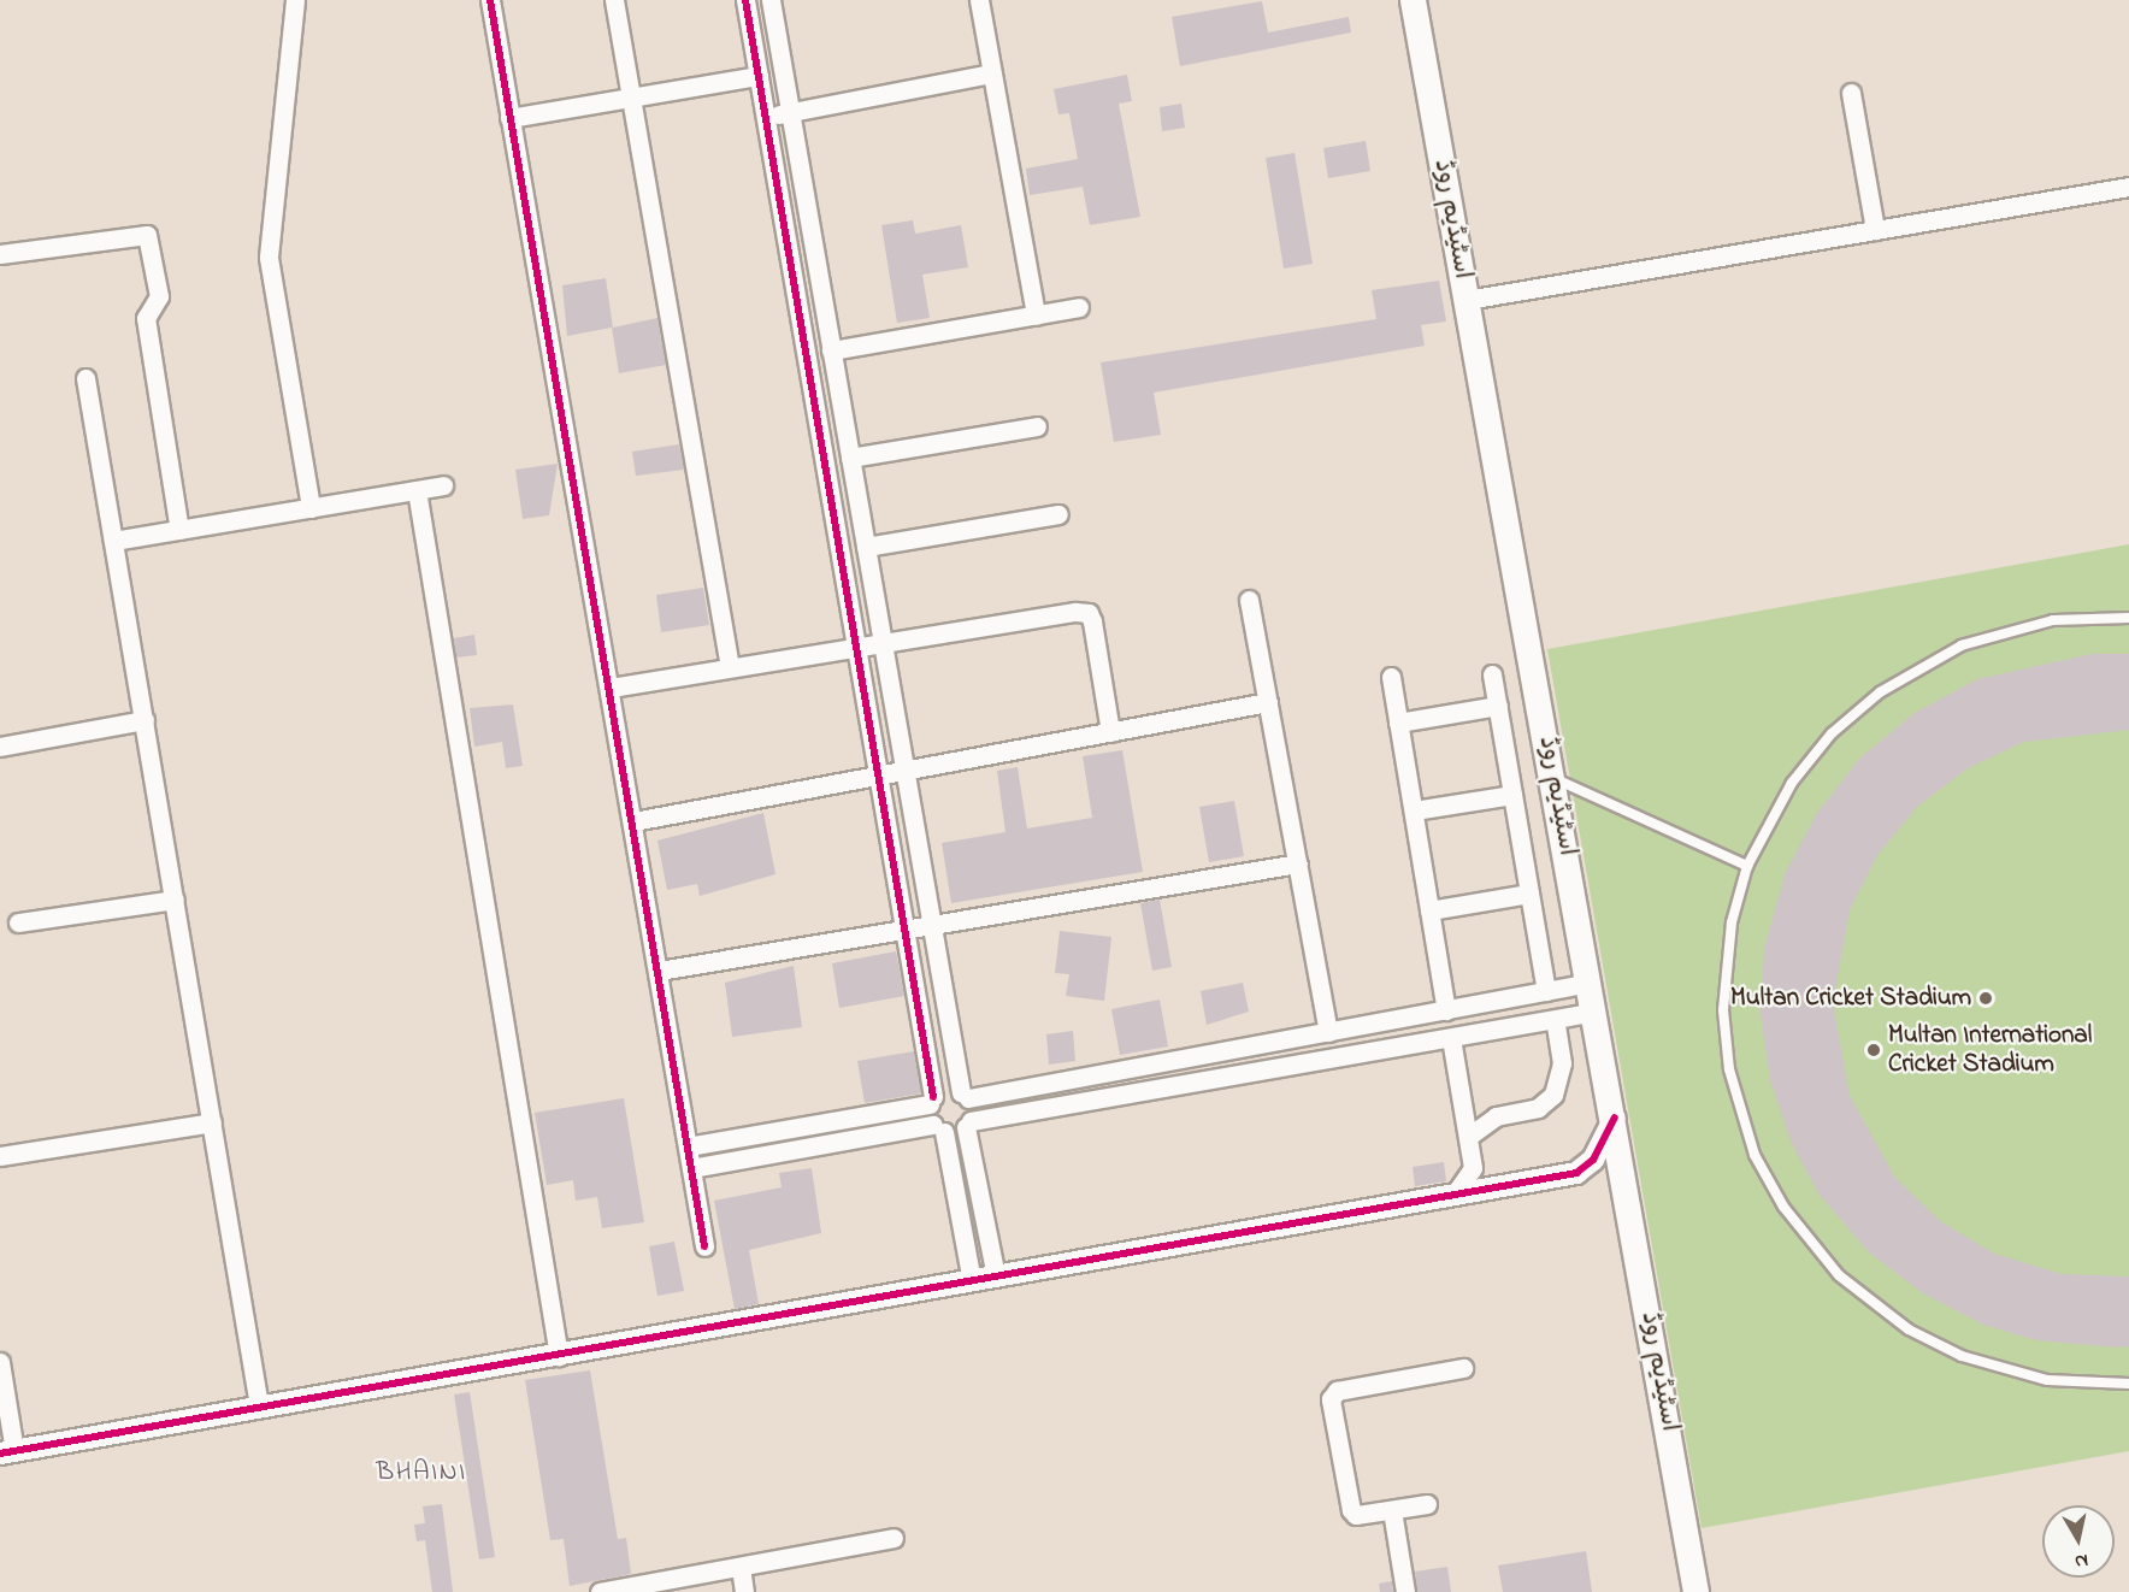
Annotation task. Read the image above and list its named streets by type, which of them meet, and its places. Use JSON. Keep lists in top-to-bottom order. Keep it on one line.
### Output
{"streets":{"main road":["اسٹیڈیم روڈ"]},"districts":["BHAINI"],"places":["Multan Cricket Stadium","Multan International Cricket Stadium"],"north":"bottom"}
